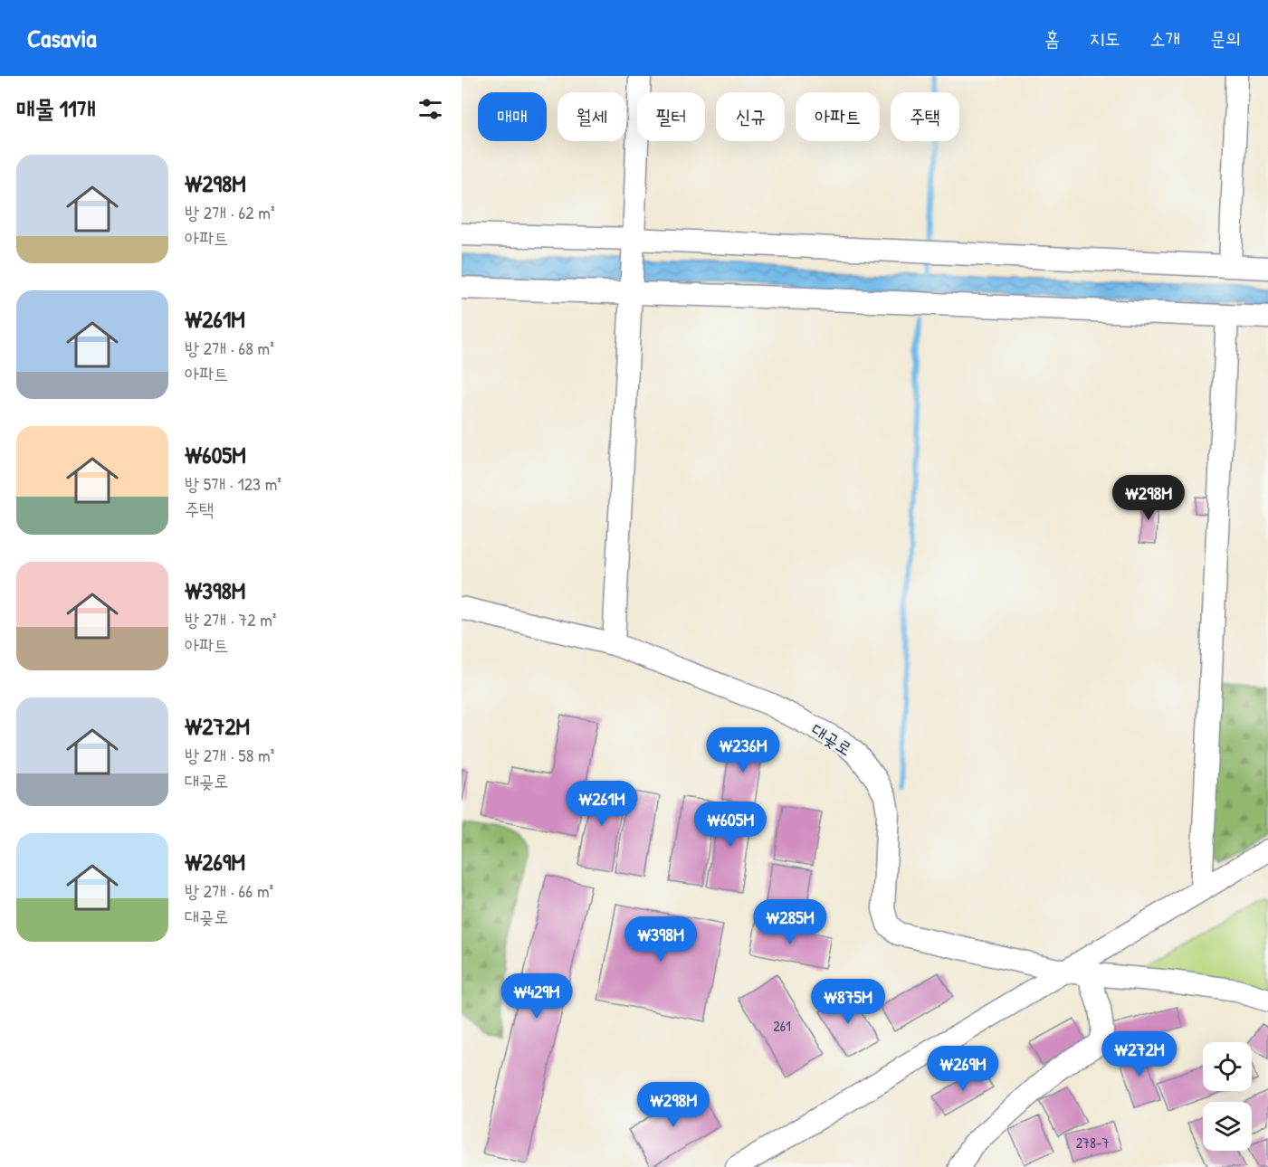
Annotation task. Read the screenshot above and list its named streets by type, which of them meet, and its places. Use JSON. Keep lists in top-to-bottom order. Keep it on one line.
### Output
{"streets":{"street":["대곶로"]},"house_numbers":["261","278-7"],"page":{"header":"Casavia","nav":["홈","지도","소개","문의"],"heading":"매물 11개","chip":["매매","월세","필터","신규","아파트","주택"],"list":[{"name":"₩298M","note":"방 2개 · 62 m² · 아파트"},{"name":"₩261M","note":"방 2개 · 68 m² · 아파트"},{"name":"₩605M","note":"방 5개 · 123 m² · 주택"},{"name":"₩398M","note":"방 2개 · 72 m² · 아파트"},{"name":"₩272M","note":"방 2개 · 58 m² · 대곶로"},{"name":"₩269M","note":"방 2개 · 66 m² · 대곶로"}],"price":["₩298M","₩236M","₩261M","₩605M","₩285M","₩398M","₩429M","₩875M","₩272M","₩269M","₩298M"]}}
